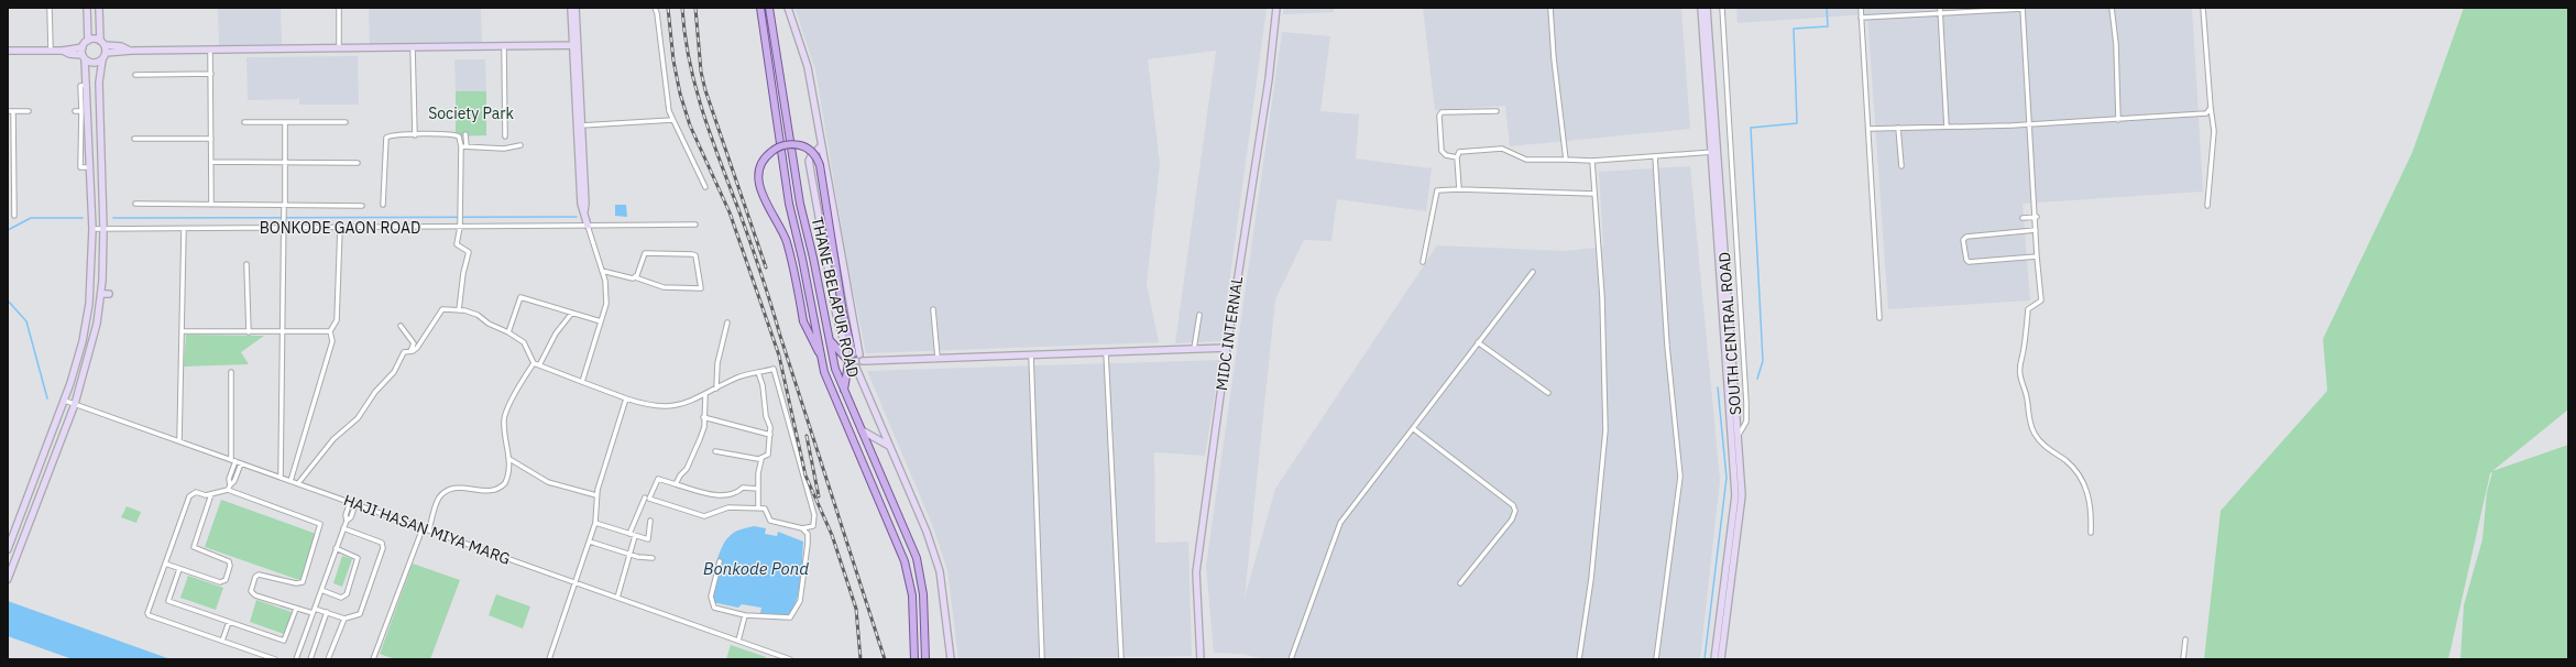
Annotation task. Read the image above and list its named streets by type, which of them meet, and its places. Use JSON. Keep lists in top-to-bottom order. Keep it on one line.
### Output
{"streets":{"main road":["THANE BELAPUR ROAD"],"street":["BONKODE GAON ROAD","MIDC INTERNAL","SOUTH CENTRAL ROAD","HAJI HASAN MIYA MARG"]},"water":["Bonkode Pond"],"parks":["Society Park"]}
